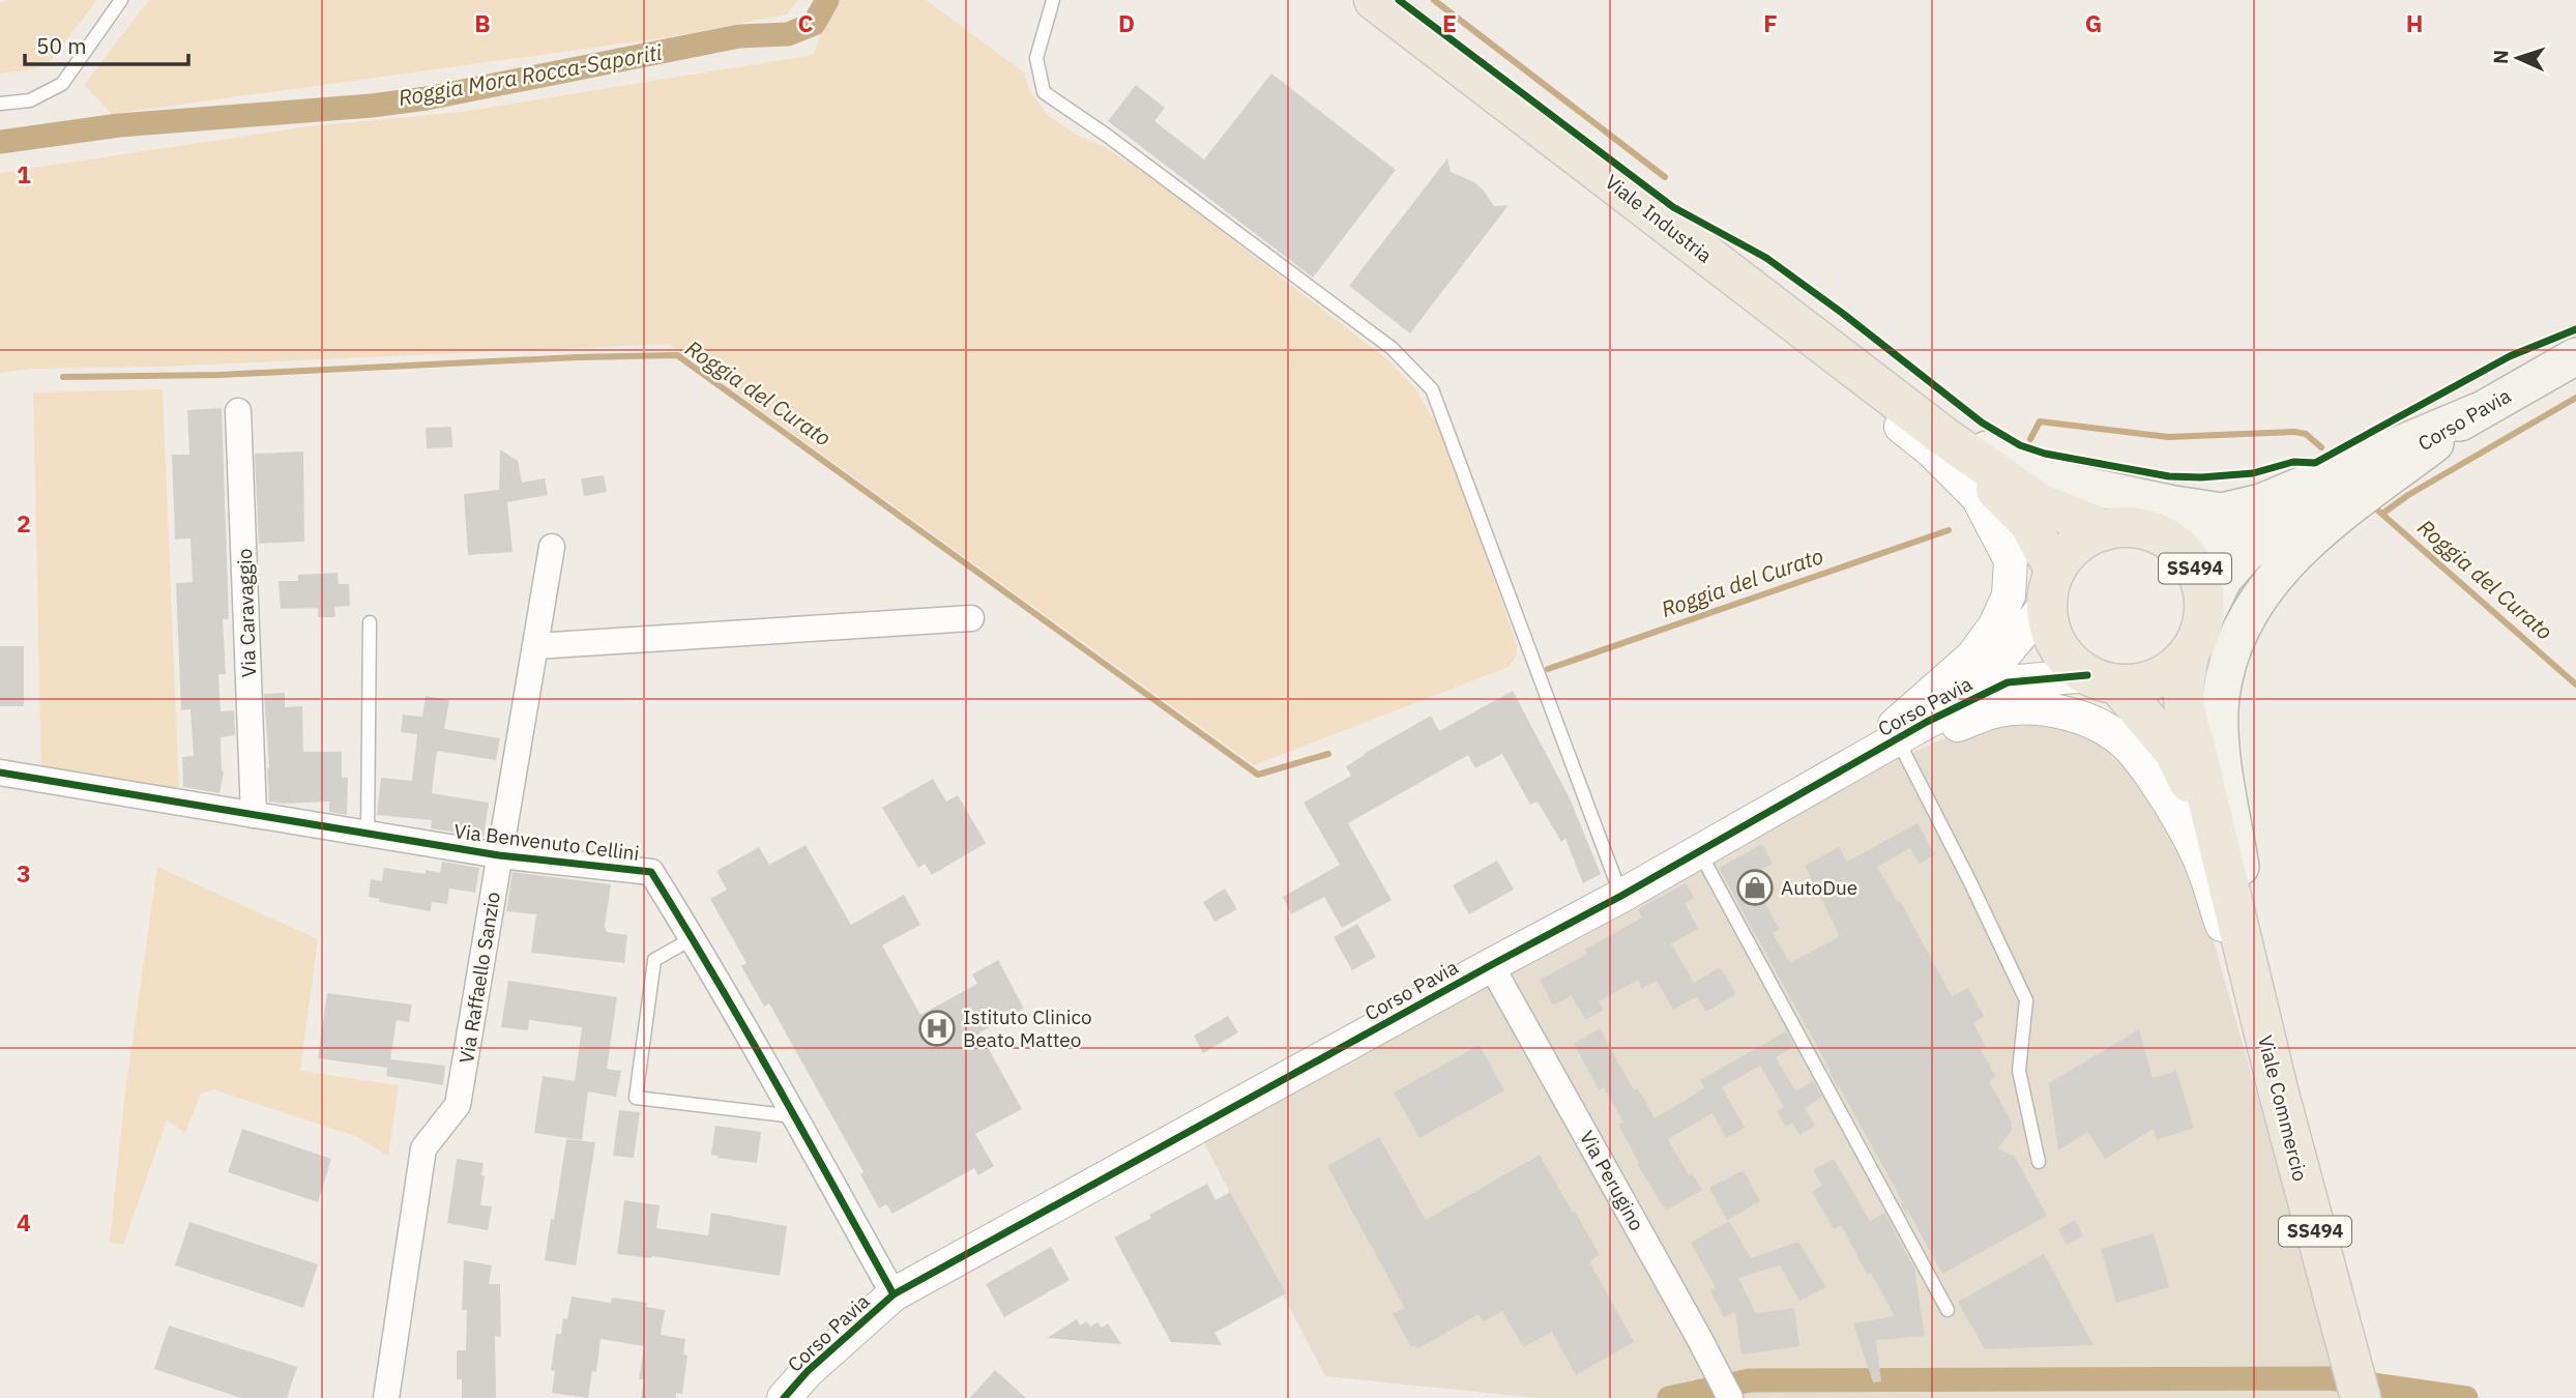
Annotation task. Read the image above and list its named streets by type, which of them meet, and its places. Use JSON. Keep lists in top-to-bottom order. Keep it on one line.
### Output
{"streets":{"main road":["Viale Industria","Corso Pavia","SS494","Viale Commercio"],"street":["Via Caravaggio","Via Benvenuto Cellini","Via Raffaello Sanzio","Via Perugino"]},"crossings":[["Viale Industria","Corso Pavia"],["Viale Industria","SS494"],["Viale Industria","Viale Commercio"],["Corso Pavia","SS494"],["Corso Pavia","Via Benvenuto Cellini"],["Corso Pavia","Viale Commercio"],["Corso Pavia","Via Perugino"],["SS494","Viale Commercio"],["Via Caravaggio","Via Benvenuto Cellini"],["Via Benvenuto Cellini","Via Raffaello Sanzio"]],"water":["Roggia Mora Rocca-Saporiti","Roggia del Curato"],"places":{"shop":["AutoDue"],"hospital":["Istituto Clinico Beato Matteo"]},"scale_bar":"50 m","north":"left","grid":{"columns":["B","C","D","E","F","G","H"],"rows":["1","2","3","4"]}}
